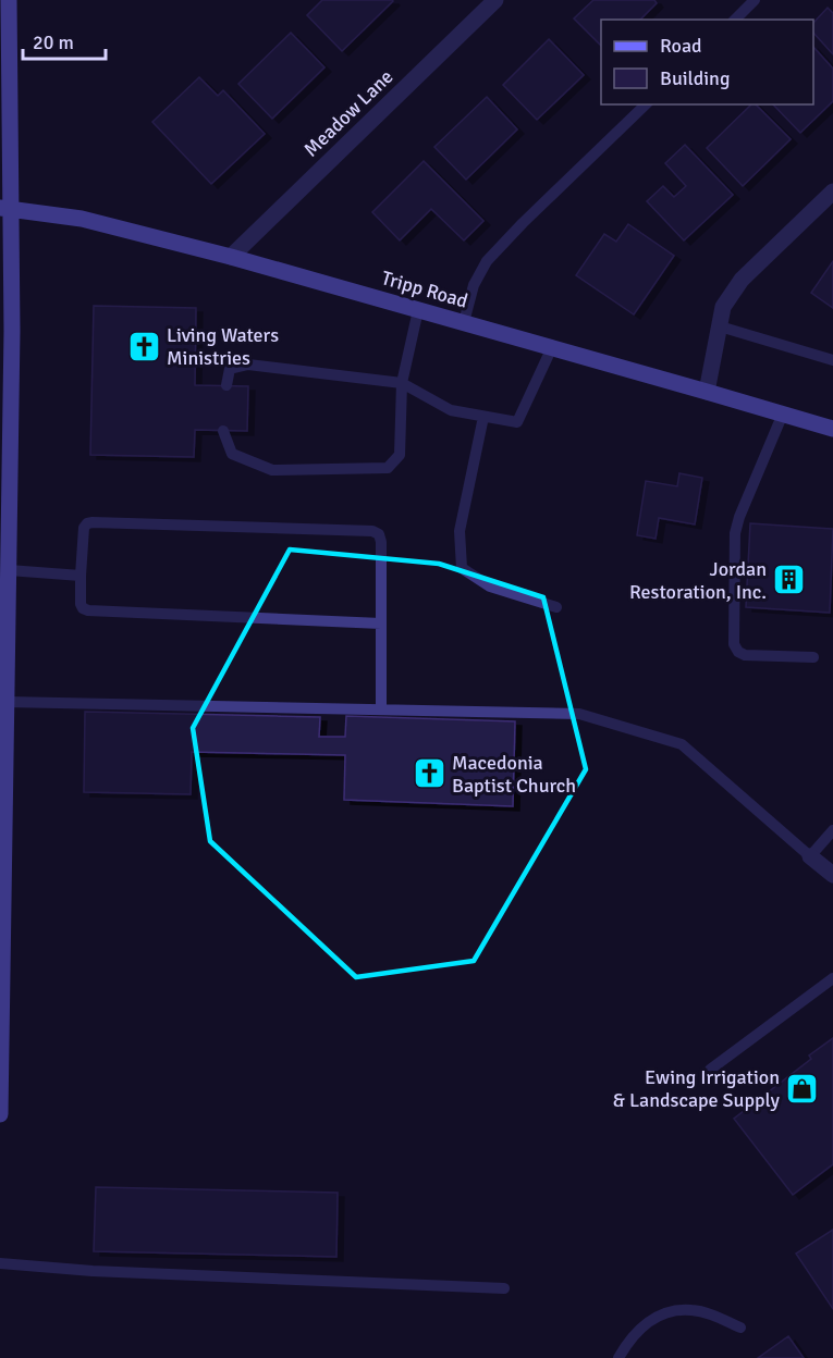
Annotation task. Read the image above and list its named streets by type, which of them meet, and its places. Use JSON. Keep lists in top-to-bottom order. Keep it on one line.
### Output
{"streets":{"street":["Meadow Lane","Tripp Road"]},"crossings":[["Meadow Lane","Tripp Road"]],"places":{"church":["Living Waters Ministries","Macedonia Baptist Church"],"building":["Jordan Restoration, Inc."],"shop":["Ewing Irrigation & Landscape Supply"]},"legend":["Road","Building"],"scale_bar":"20 m"}
